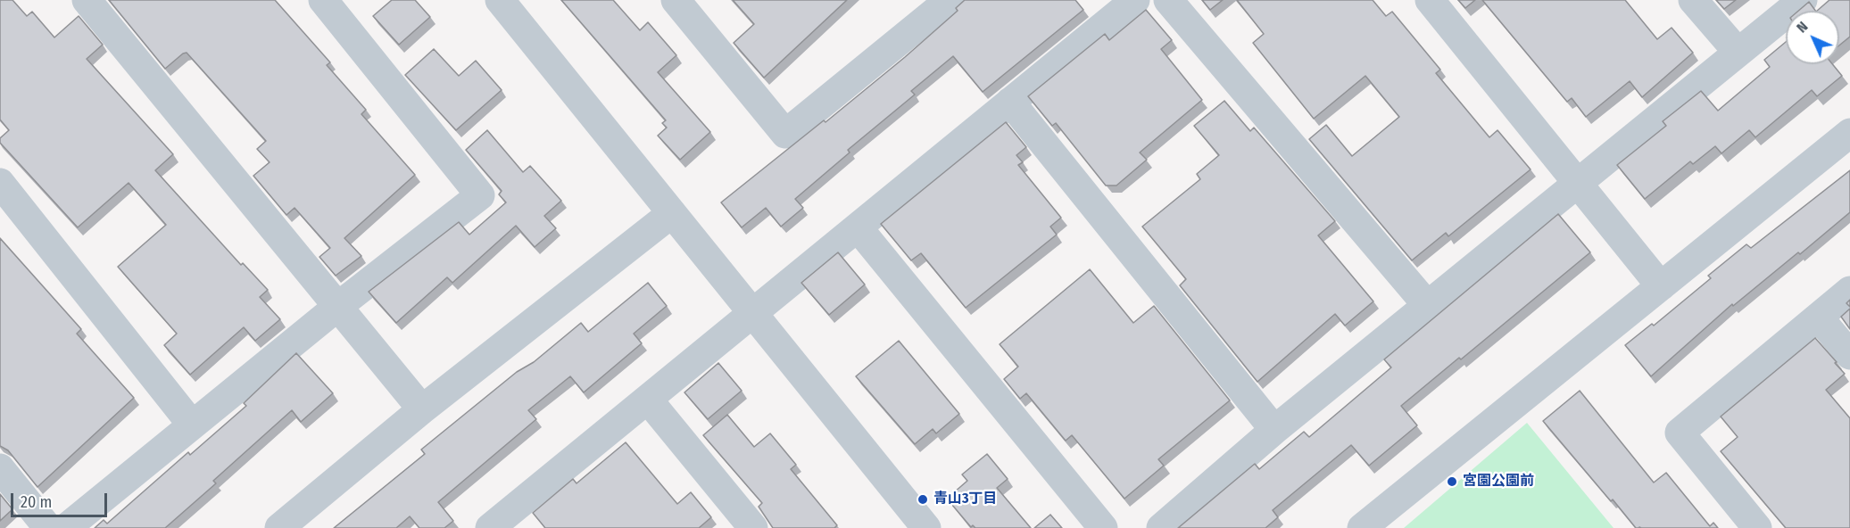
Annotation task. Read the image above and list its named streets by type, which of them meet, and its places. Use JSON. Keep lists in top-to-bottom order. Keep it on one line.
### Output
{"places":["宮園公園前","青山3丁目"],"scale_bar":"20 m","north":"top left"}
